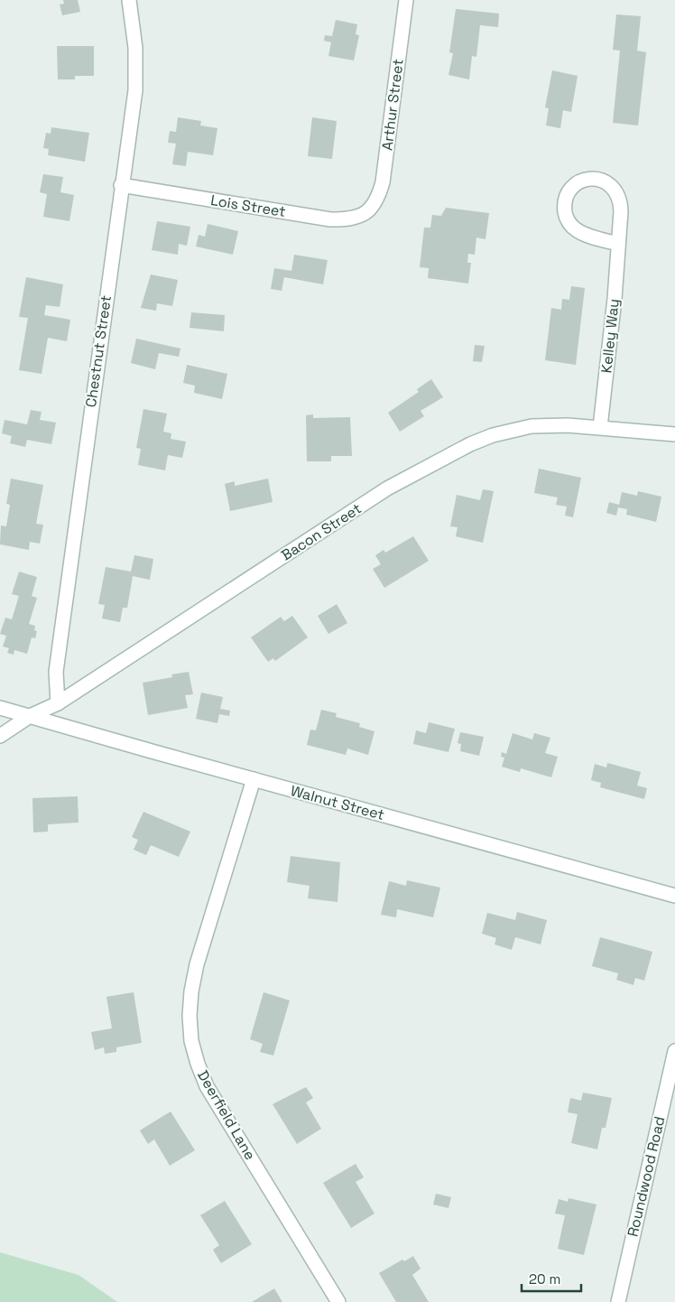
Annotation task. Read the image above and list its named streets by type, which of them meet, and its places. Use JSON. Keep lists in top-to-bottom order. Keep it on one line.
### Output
{"streets":{"street":["Arthur Street","Lois Street","Kelley Way","Chestnut Street","Bacon Street","Walnut Street","Deerfield Lane","Roundwood Road"]},"crossings":[["Arthur Street","Lois Street"],["Lois Street","Chestnut Street"],["Kelley Way","Bacon Street"],["Chestnut Street","Bacon Street"],["Bacon Street","Walnut Street"],["Walnut Street","Deerfield Lane"]],"scale_bar":"20 m"}
